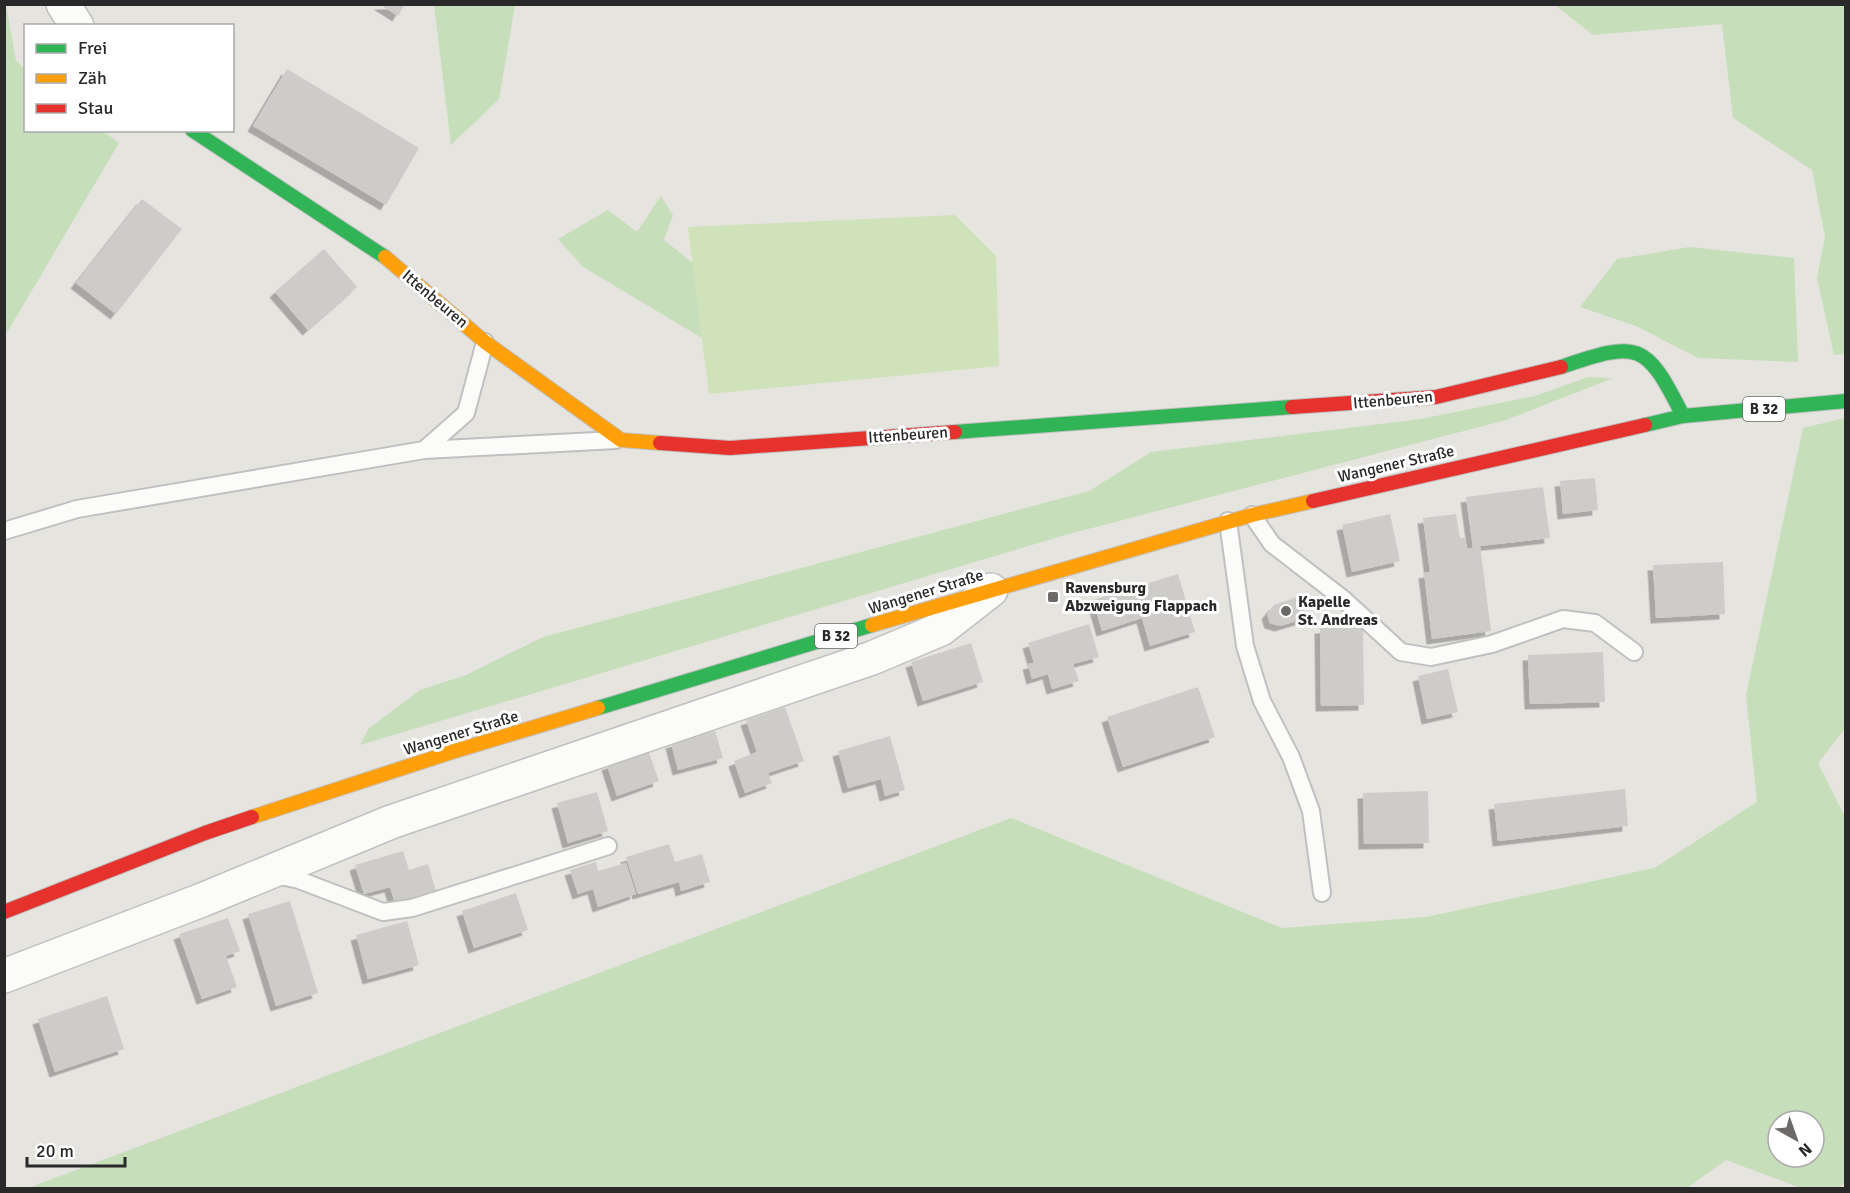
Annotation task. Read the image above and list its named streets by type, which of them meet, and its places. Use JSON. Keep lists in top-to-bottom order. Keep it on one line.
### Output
{"streets":{"main road":["Ittenbeuren","B 32","Wangener Straße"]},"crossings":[["Ittenbeuren","Wangener Straße"]],"places":{"transit":["Ravensburg Abzweigung Flappach"],"other":["Kapelle St. Andreas"]},"legend":["Frei","Zäh","Stau"],"scale_bar":"20 m","north":"bottom right"}
